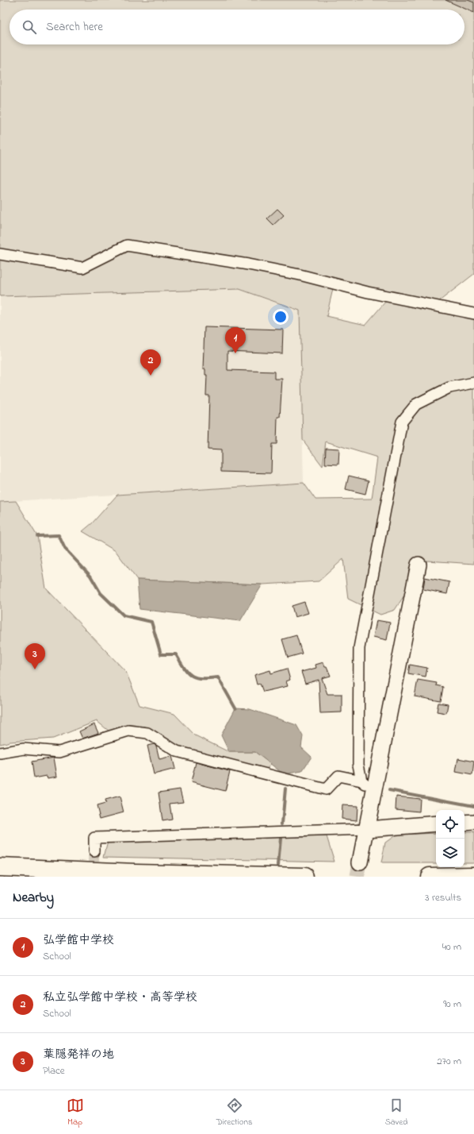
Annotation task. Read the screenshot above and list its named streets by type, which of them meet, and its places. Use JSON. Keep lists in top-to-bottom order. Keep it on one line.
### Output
{"page":{"search":"Search here","pins":["1","2","3"],"heading":["Nearby","3 results"],"list":[{"mark":"1","name":"弘学館中学校","note":"School","value":"40 m"},{"mark":"2","name":"私立弘学館中学校・高等学校","note":"School","value":"90 m"},{"mark":"3","name":"葉隠発祥の地","note":"Place","value":"270 m"}],"nav":["Map","Directions","Saved"]}}
